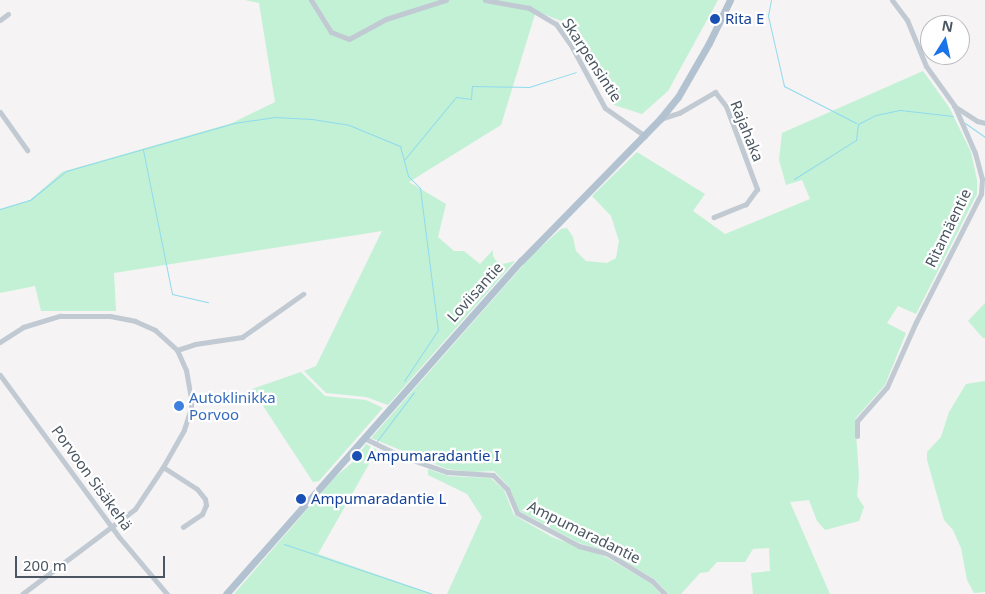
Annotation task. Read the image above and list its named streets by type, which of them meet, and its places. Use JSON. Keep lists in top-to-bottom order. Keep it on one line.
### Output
{"streets":{"main road":["Loviisantie"],"street":["Skarpensintie","Rajahaka","Ritamäentie","Porvoon Sisäkehä","Ampumaradantie"]},"crossings":[["Skarpensintie","Loviisantie"],["Rajahaka","Loviisantie"],["Loviisantie","Ampumaradantie"]],"places":["Rita E","Autoklinikka Porvoo","Ampumaradantie I","Ampumaradantie L"],"scale_bar":"200 m","north":"top"}
